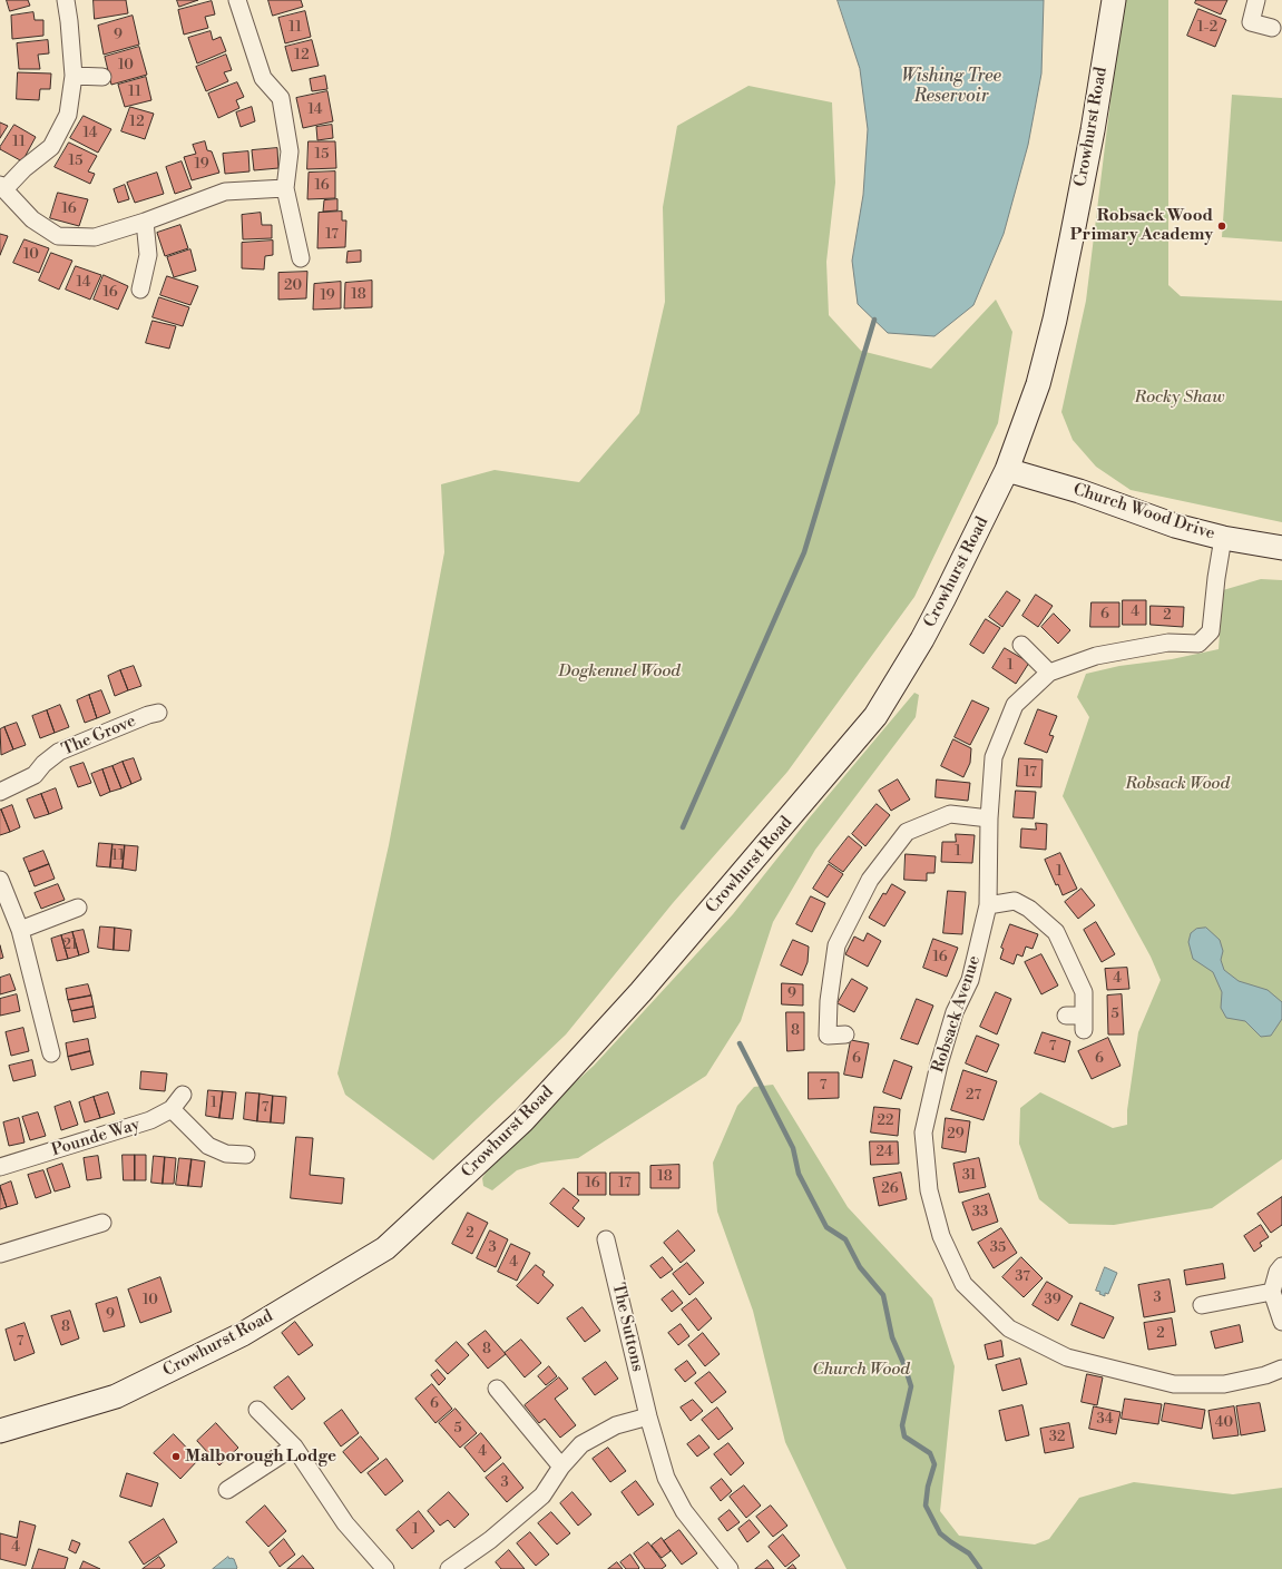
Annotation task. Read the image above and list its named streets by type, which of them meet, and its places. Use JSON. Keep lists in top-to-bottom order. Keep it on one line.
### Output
{"streets":{"main road":["Crowhurst Road","Church Wood Drive"],"street":["The Grove","Robsack Avenue","Pounde Way","The Suttons"]},"crossings":[["Crowhurst Road","Church Wood Drive"],["Church Wood Drive","Robsack Avenue"]],"water":["Wishing Tree Reservoir"],"parks":["Rocky Shaw","Dogkennel Wood","Robsack Wood","Church Wood"],"places":["Robsack Wood Primary Academy","Malborough Lodge"],"house_numbers":["11","1-2","9","12","10","11","14","12","14","11","15","15","19","16","16","17","10","14","20","16","18","19","4","6","2","1","17","1","11","1","21","16","4","9","5","8","7","6","6","7","27","1","7","22","29","24","31","18","16","17","26","33","2","3","35","4","37","3","10","39","9","8","2","7","8","6","34","40","5","32","4","3","1","4"]}
